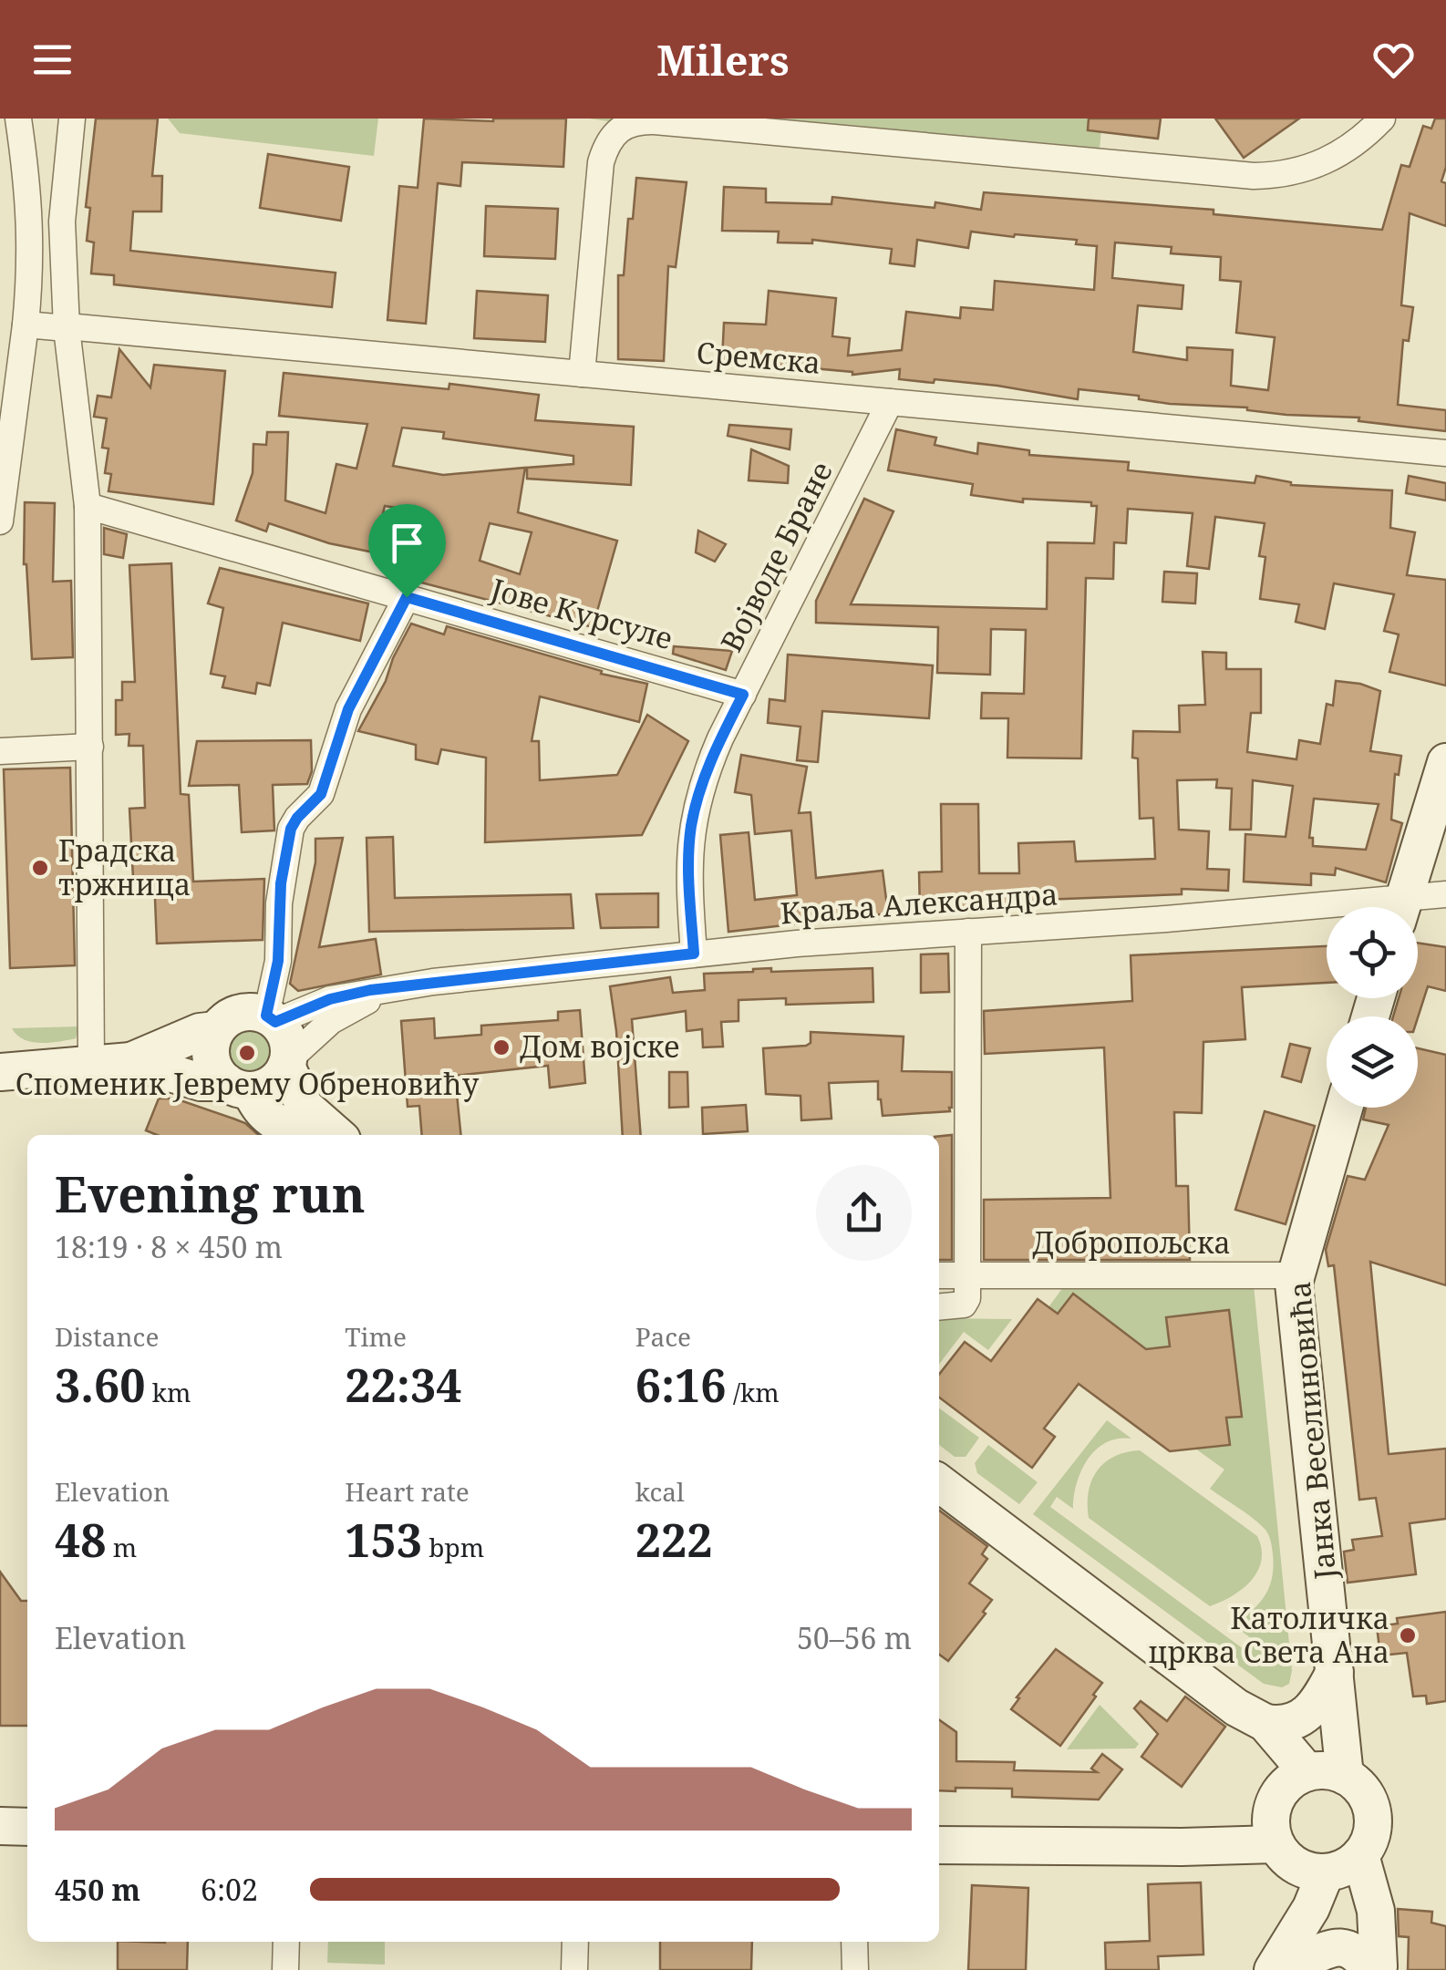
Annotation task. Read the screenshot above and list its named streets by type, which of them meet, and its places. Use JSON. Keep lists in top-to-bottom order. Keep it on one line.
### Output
{"streets":{"main road":["Јанка Веселиновића"],"street":["Сремска","Војводе Бране","Јове Курсуле","Краља Александра","Добропољска"]},"crossings":[["Сремска","Војводе Бране"],["Војводе Бране","Јове Курсуле"],["Војводе Бране","Краља Александра"],["Добропољска","Јанка Веселиновића"]],"places":["Градска тржница","Дом војске","Споменик Јеврему Обреновићу","Католичка црква Света Ана"],"page":{"header":"Milers","heading":["Evening run","18:19 · 8 × 450 m"],"stats":[["Distance","3.60 km"],["Time","22:34"],["Pace","6:16 /km"],["Elevation","48 m"],["Heart rate","153 bpm"],["kcal","222"]],"chart":["Elevation","50–56 m"],"list":[{"name":"450 m","note":"6:02"}]}}
